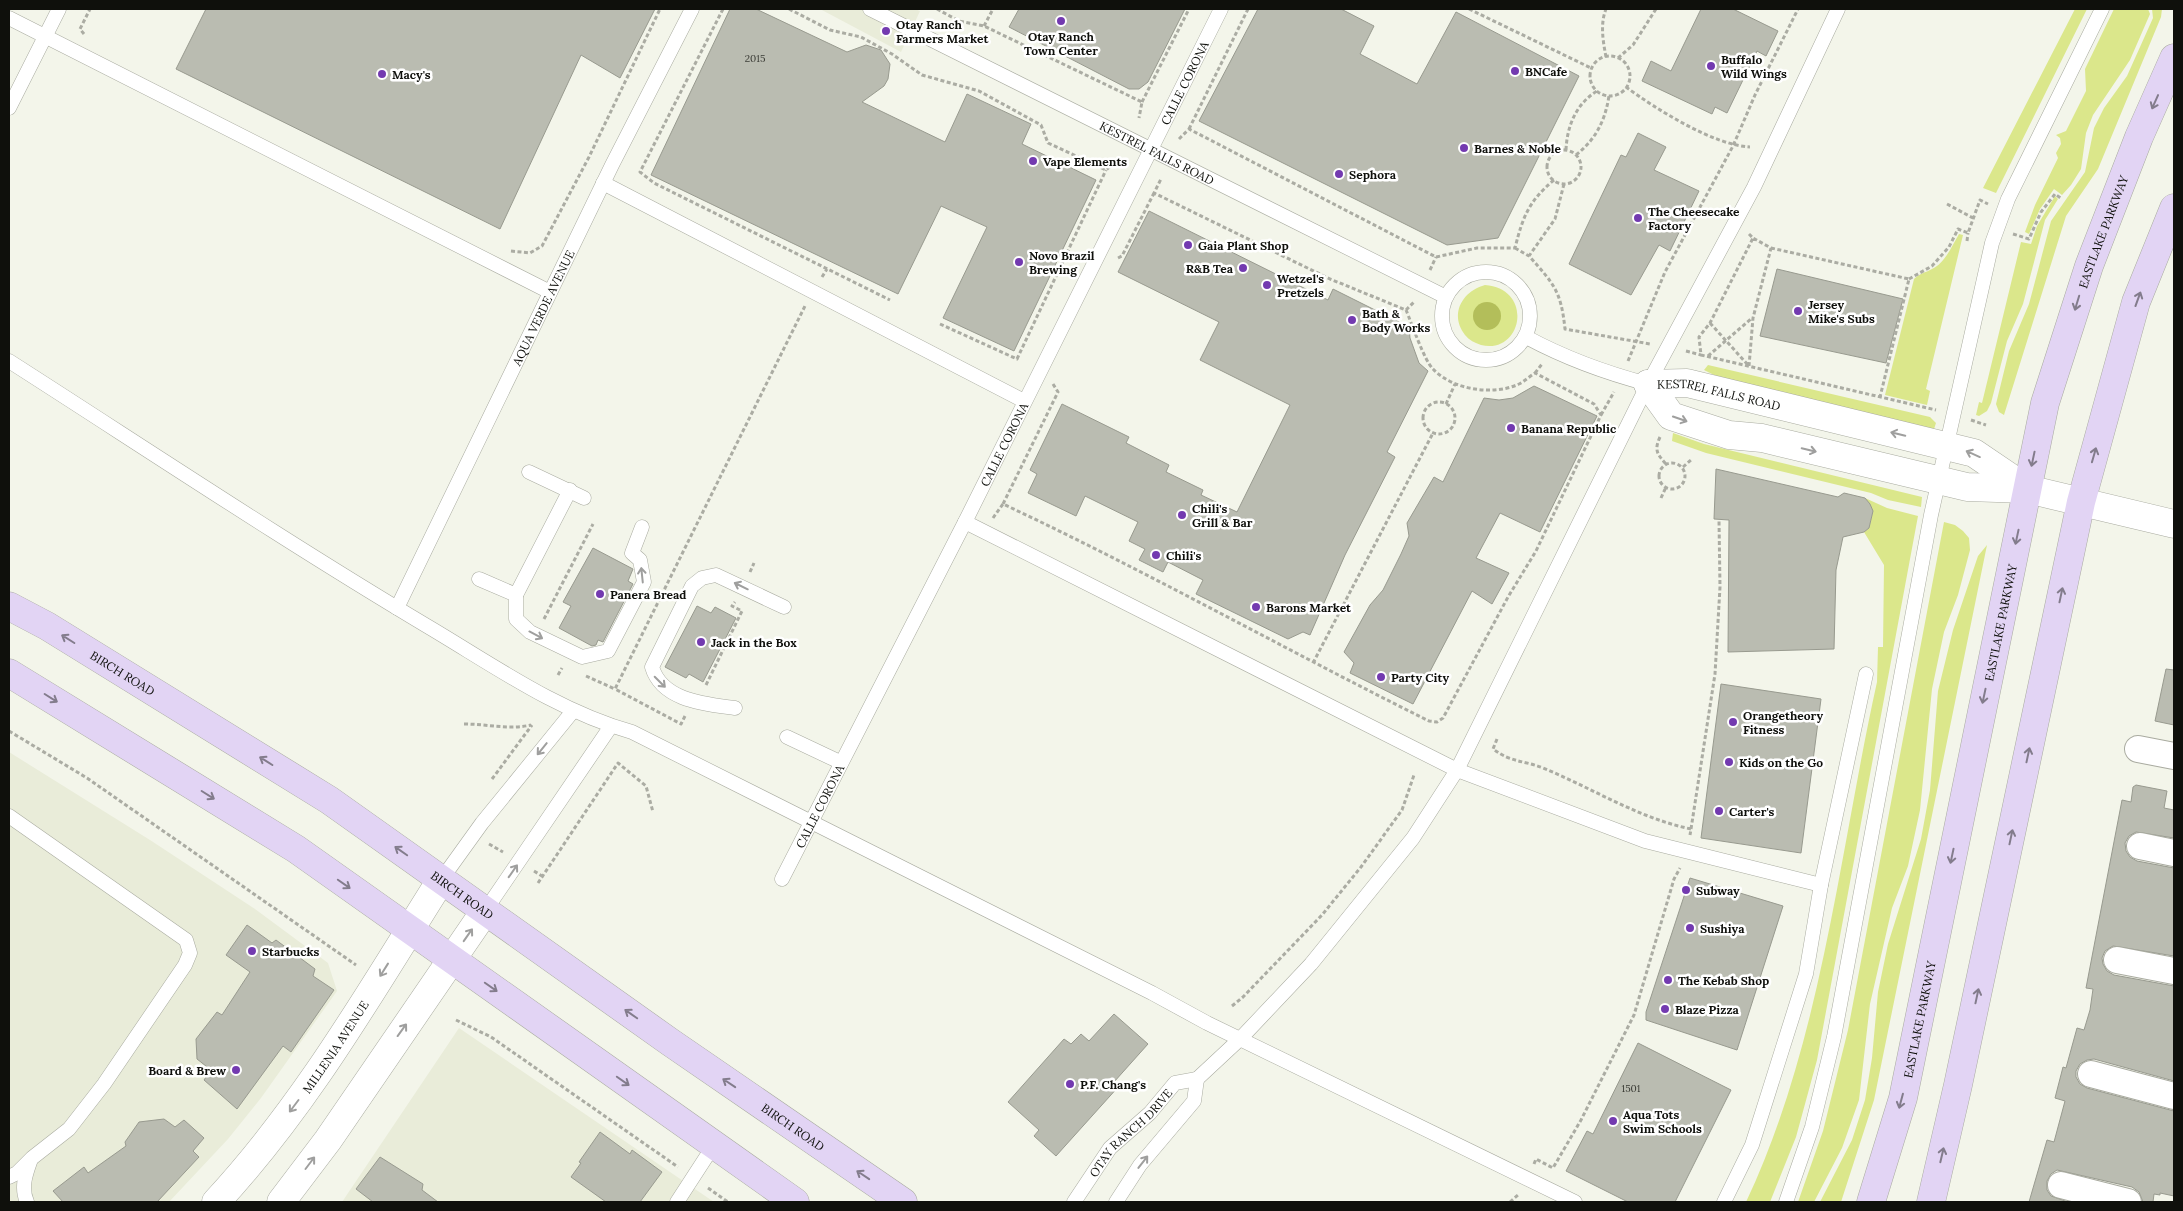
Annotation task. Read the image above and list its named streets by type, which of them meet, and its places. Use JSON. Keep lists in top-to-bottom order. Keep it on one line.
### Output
{"streets":{"main road":["EASTLAKE PARKWAY","BIRCH ROAD"],"street":["KESTREL FALLS ROAD","MILLENIA AVENUE"],"lane":["CALLE CORONA","AQUA VERDE AVENUE","OTAY RANCH DRIVE"]},"crossings":[["CALLE CORONA","KESTREL FALLS ROAD"],["KESTREL FALLS ROAD","EASTLAKE PARKWAY"],["BIRCH ROAD","MILLENIA AVENUE"]],"places":["Otay Ranch Town Center","Otay Ranch Farmers Market","Buffalo Wild Wings","BNCafe","Macy's","Barnes & Noble","Vape Elements","Sephora","The Cheesecake Factory","Gaia Plant Shop","Novo Brazil Brewing","R&B Tea","Wetzel's Pretzels","Jersey Mike's Subs","Bath & Body Works","Banana Republic","Chili's Grill & Bar","Chili's","Panera Bread","Barons Market","Jack in the Box","Party City","Orangetheory Fitness","Kids on the Go","Carter's","Subway","Sushiya","Starbucks","The Kebab Shop","Blaze Pizza","Board & Brew","P.F. Chang's","Aqua Tots Swim Schools"],"house_numbers":["2015","1501"]}
